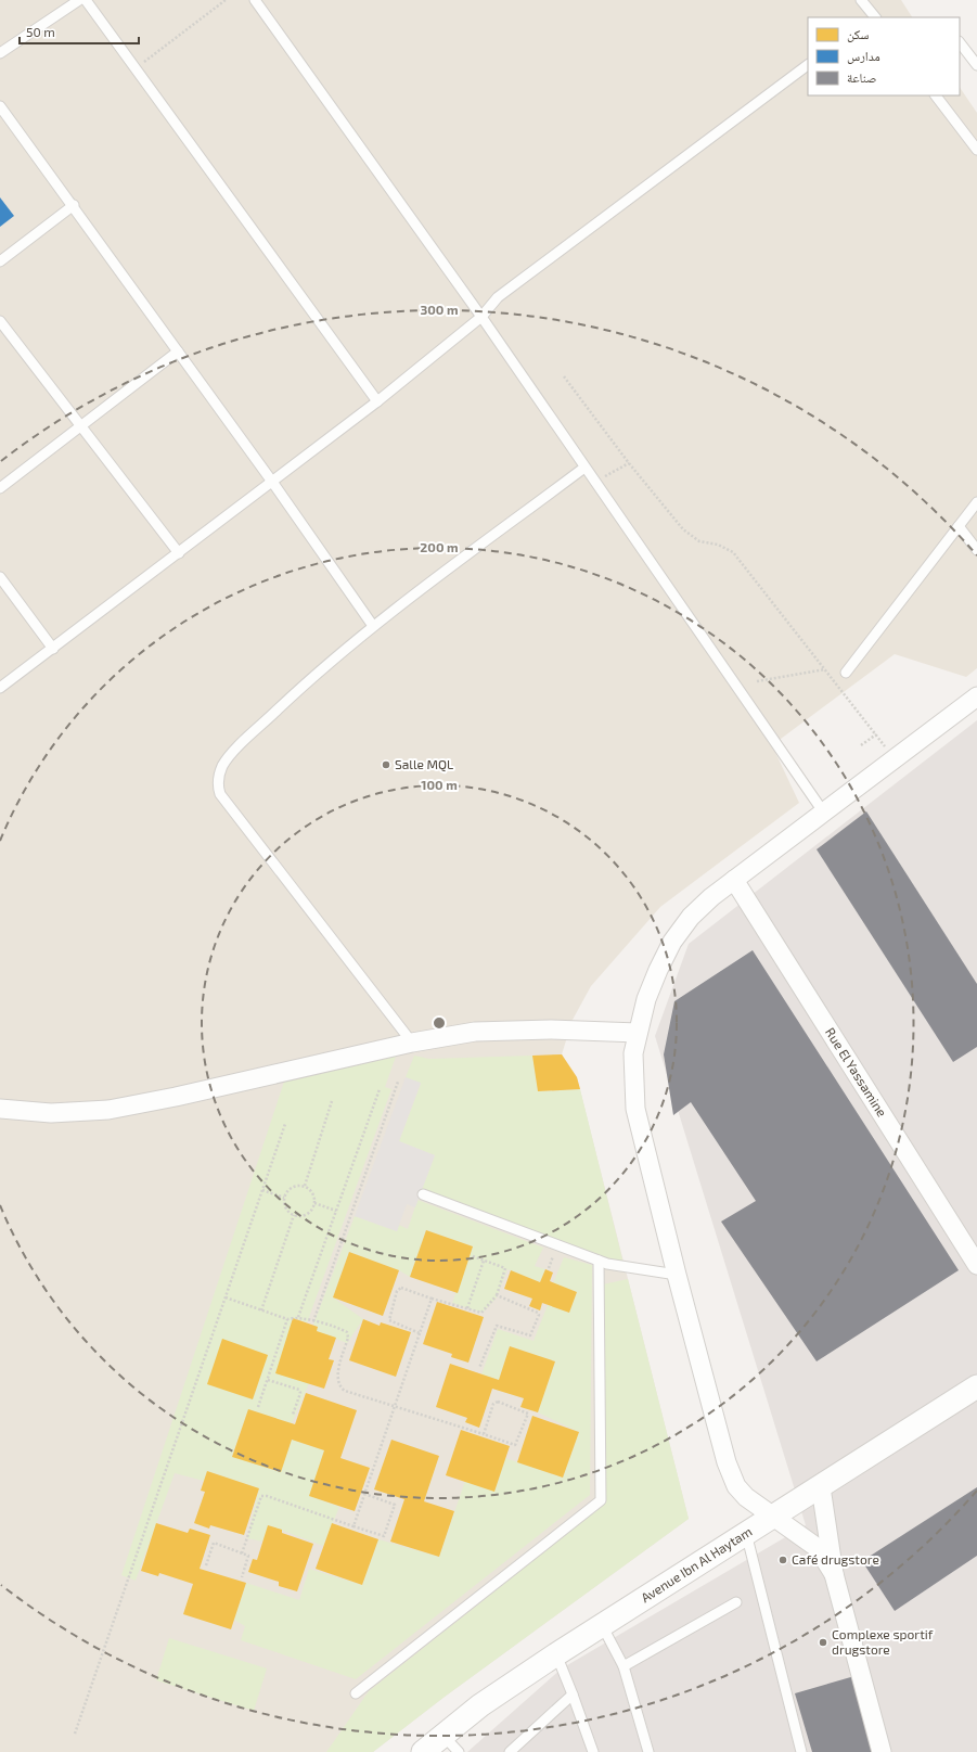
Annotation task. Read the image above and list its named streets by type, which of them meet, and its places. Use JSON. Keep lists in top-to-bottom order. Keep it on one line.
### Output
{"streets":{"street":["Rue El Yassamine","Avenue Ibn Al Haytam"]},"places":["Salle MQL","Café drugstore","Complexe sportif drugstore"],"legend":["سكن","مدارس","صناعة"],"scale_bar":"50 m","rings":["300 m","200 m","100 m"]}
